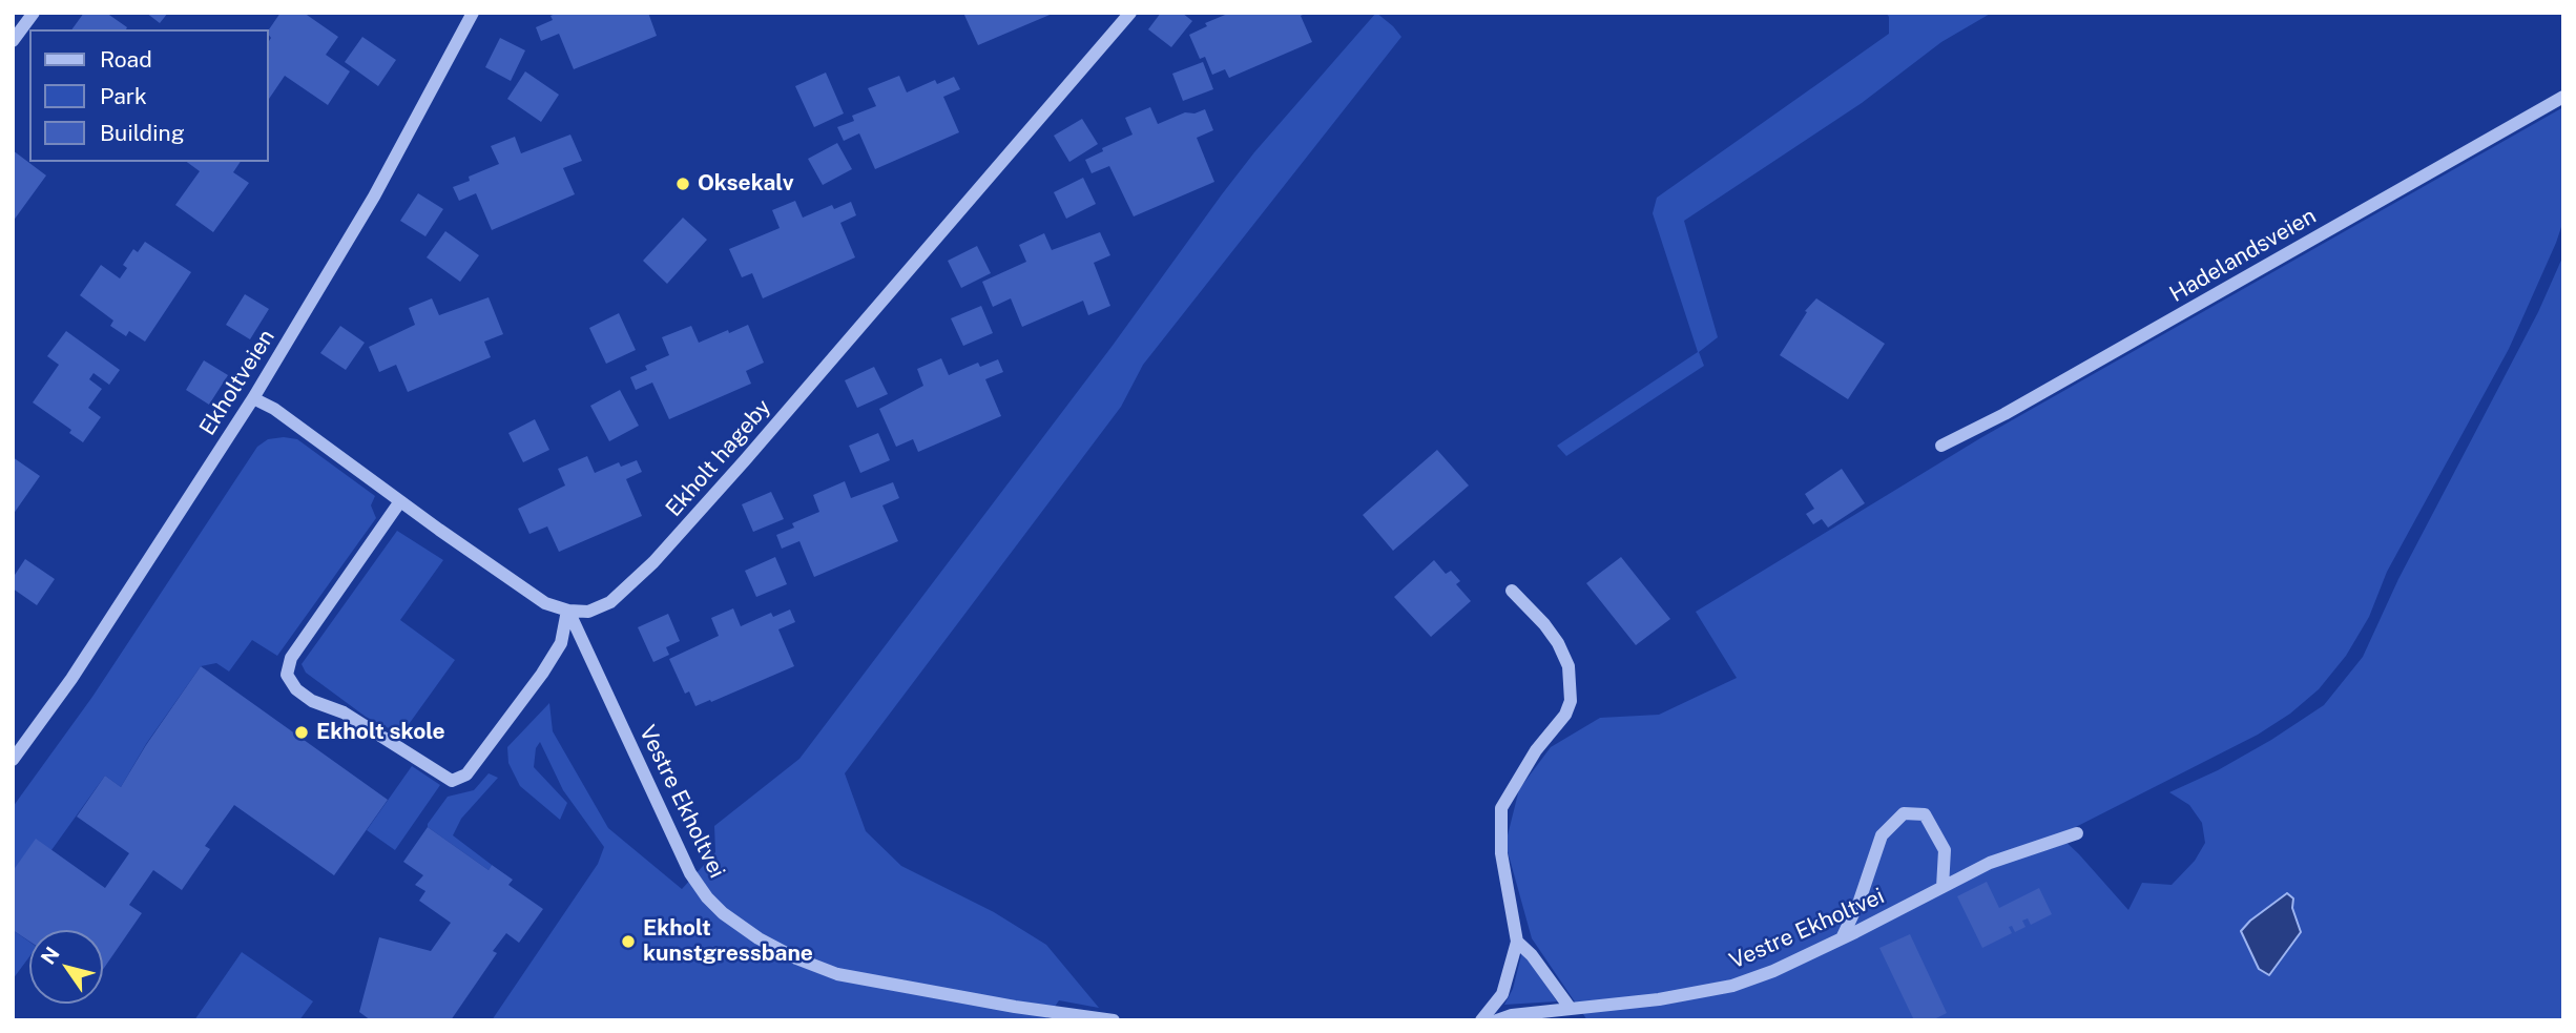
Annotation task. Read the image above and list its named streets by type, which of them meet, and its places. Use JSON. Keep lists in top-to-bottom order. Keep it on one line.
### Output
{"streets":{"street":["Hadelandsveien","Ekholtveien","Ekholt hageby","Vestre Ekholtvei"]},"crossings":[["Ekholt hageby","Vestre Ekholtvei"]],"places":["Oksekalv","Ekholt skole","Ekholt kunstgressbane"],"legend":["Road","Park","Building"],"north":"top left"}
